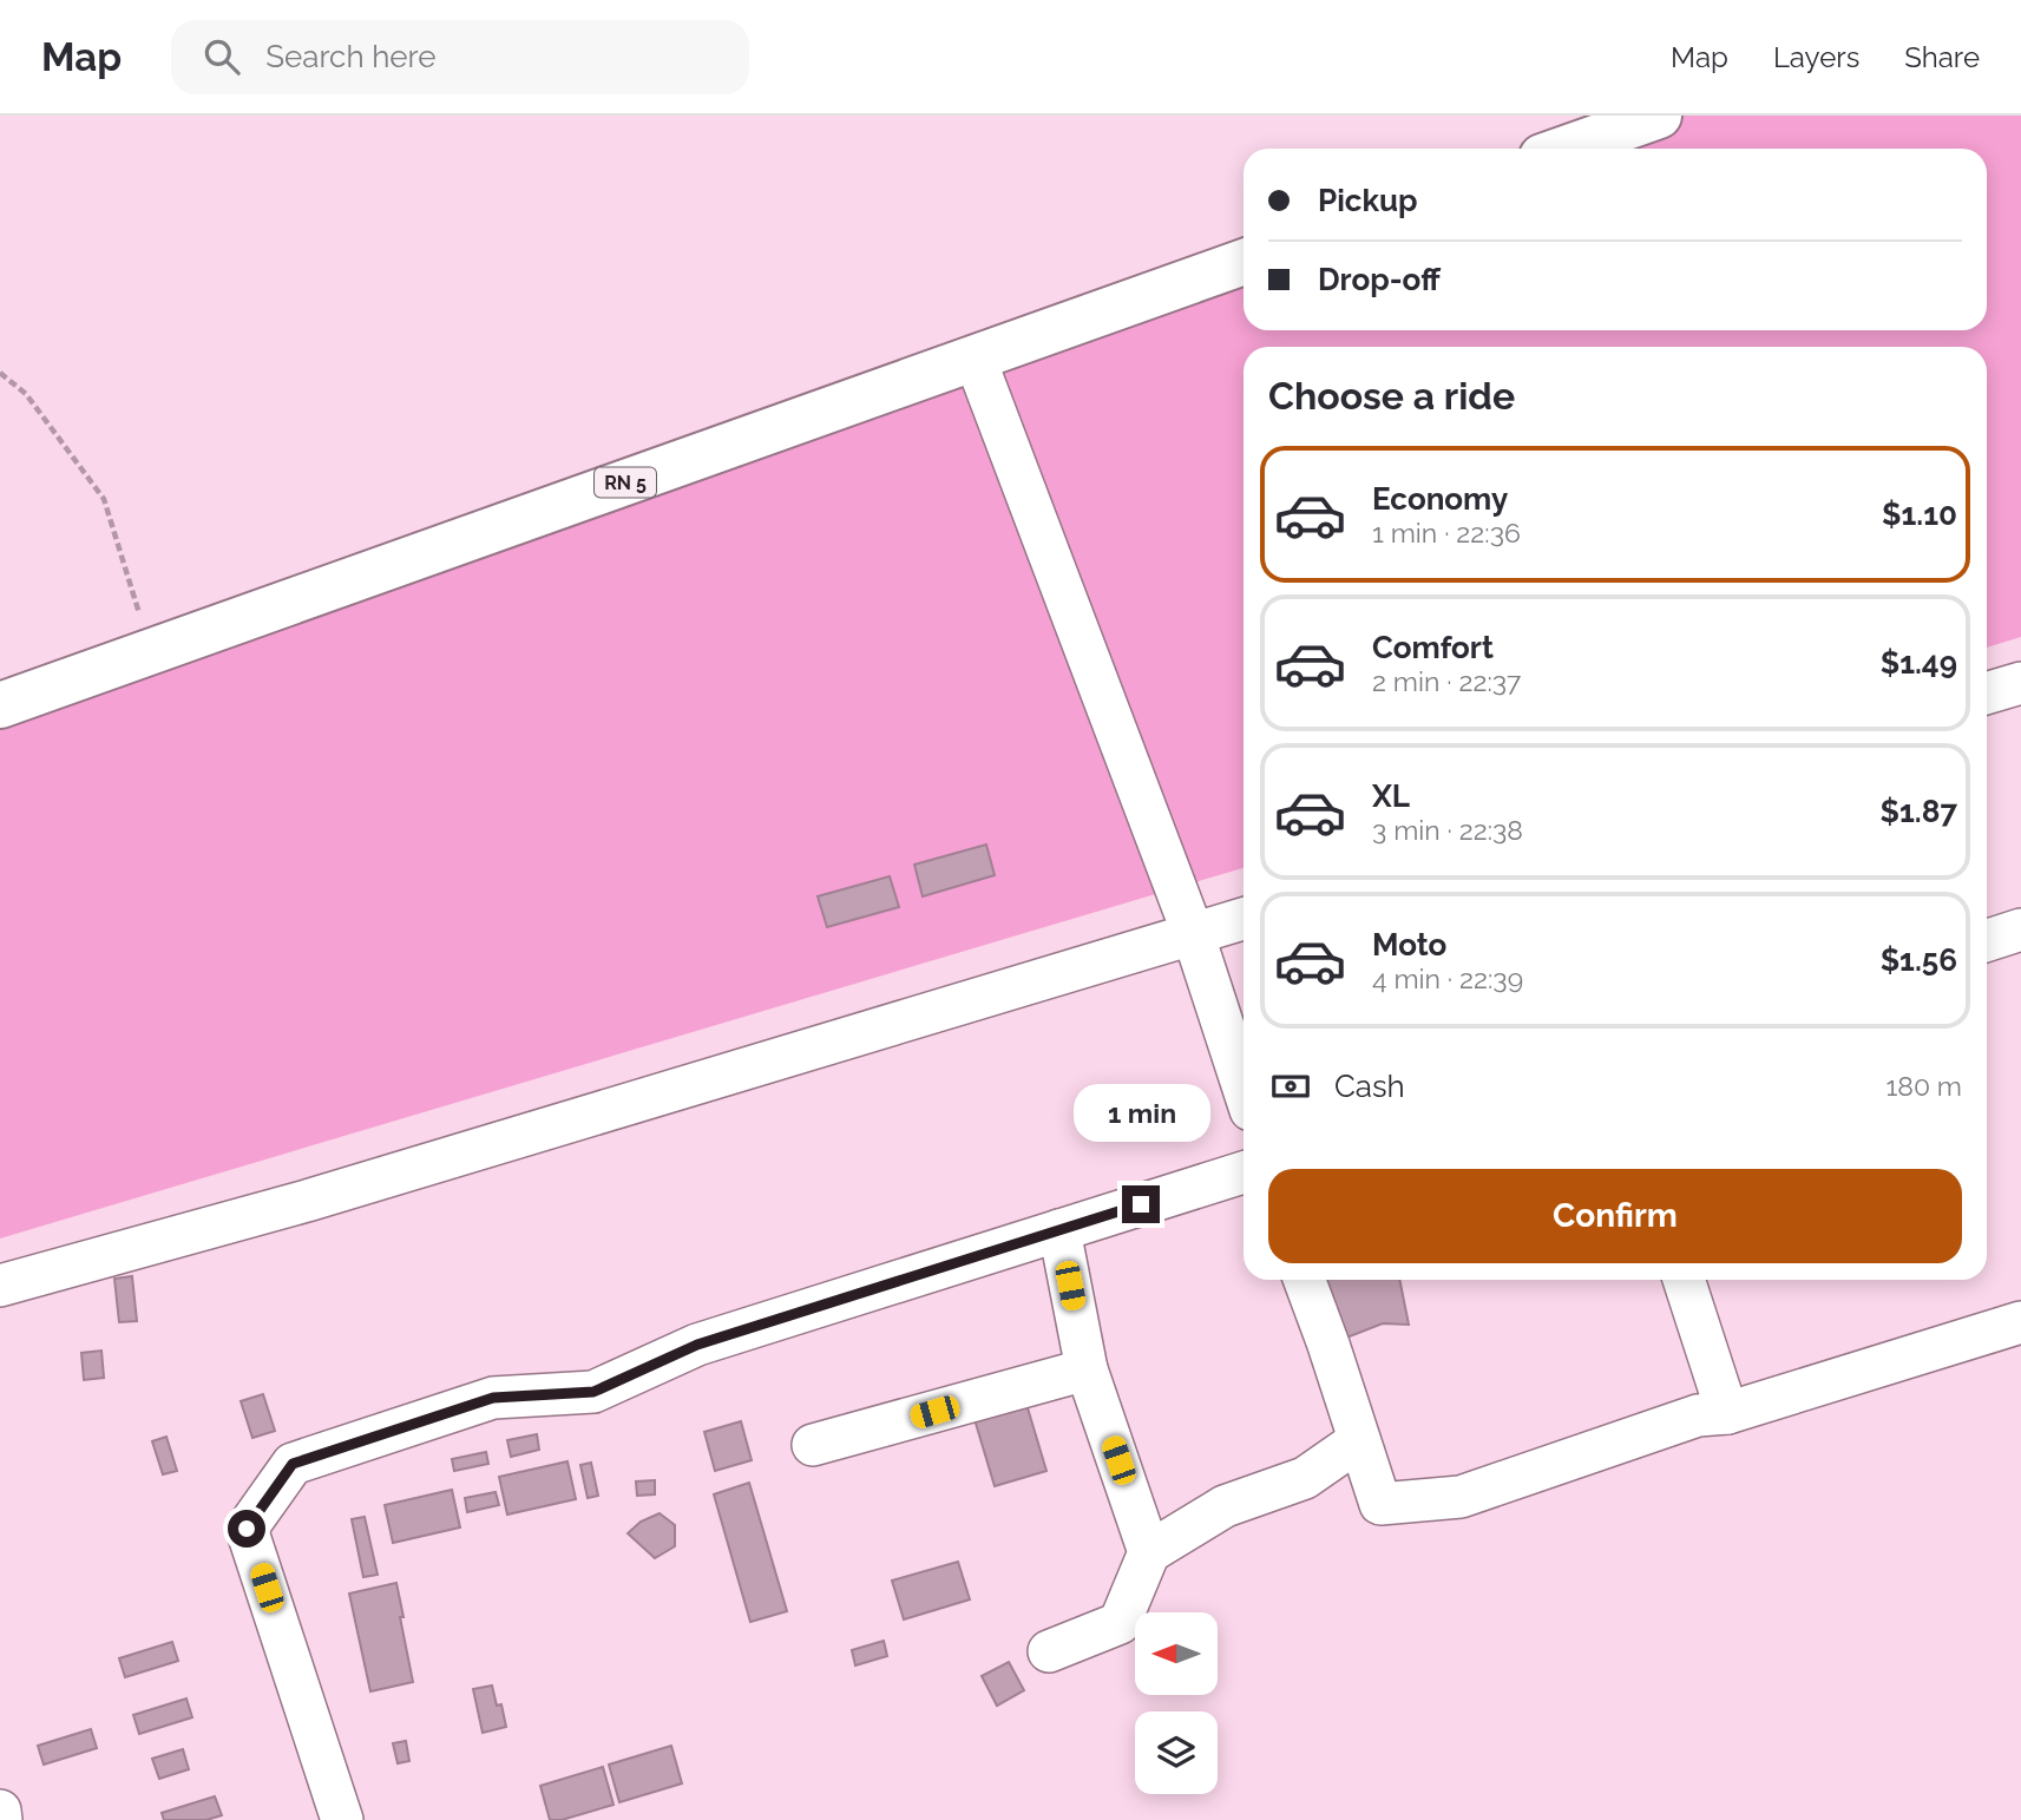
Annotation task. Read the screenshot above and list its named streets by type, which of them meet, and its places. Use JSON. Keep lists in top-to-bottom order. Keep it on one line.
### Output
{"streets":{"main road":["RN 5"]},"north":"left","page":{"header":"Map","search":"Search here","nav":["Map","Layers","Share"],"banner":["Pickup","Drop-off"],"heading":"Choose a ride","list":[{"name":"Economy","note":"1 min · 22:36","value":"$1.10"},{"name":"Comfort","note":"2 min · 22:37","value":"$1.49"},{"name":"XL","note":"3 min · 22:38","value":"$1.87"},{"name":"Moto","note":"4 min · 22:39","value":"$1.56"}],"pay":["Cash","180 m"],"bubble":"1 min","buttons":"Confirm"}}
